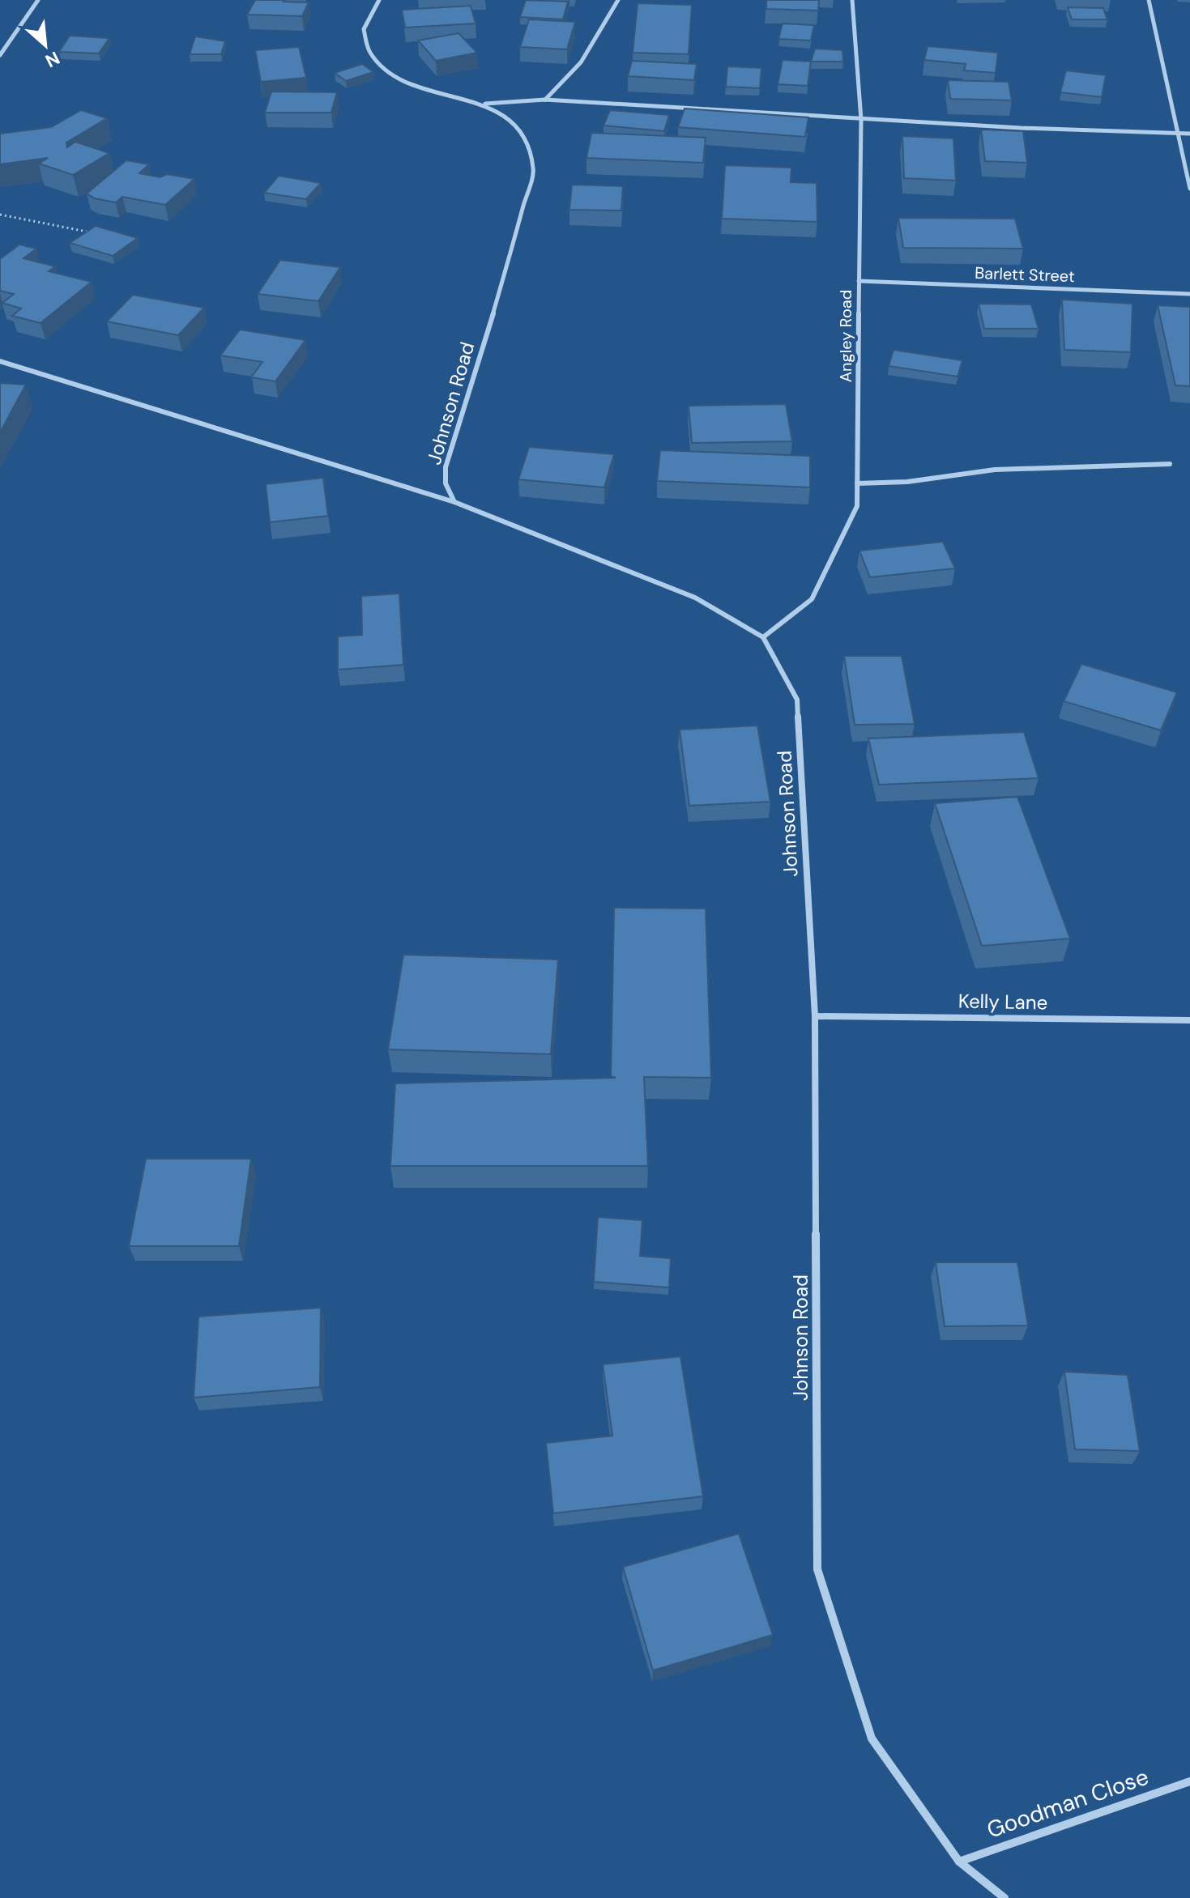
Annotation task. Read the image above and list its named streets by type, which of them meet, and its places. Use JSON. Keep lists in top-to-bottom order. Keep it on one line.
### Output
{"streets":{"street":["Barlett Street","Angley Road","Johnson Road","Kelly Lane","Goodman Close"]},"crossings":[["Barlett Street","Angley Road"],["Angley Road","Johnson Road"],["Johnson Road","Kelly Lane"],["Johnson Road","Goodman Close"]],"north":"bottom right"}
